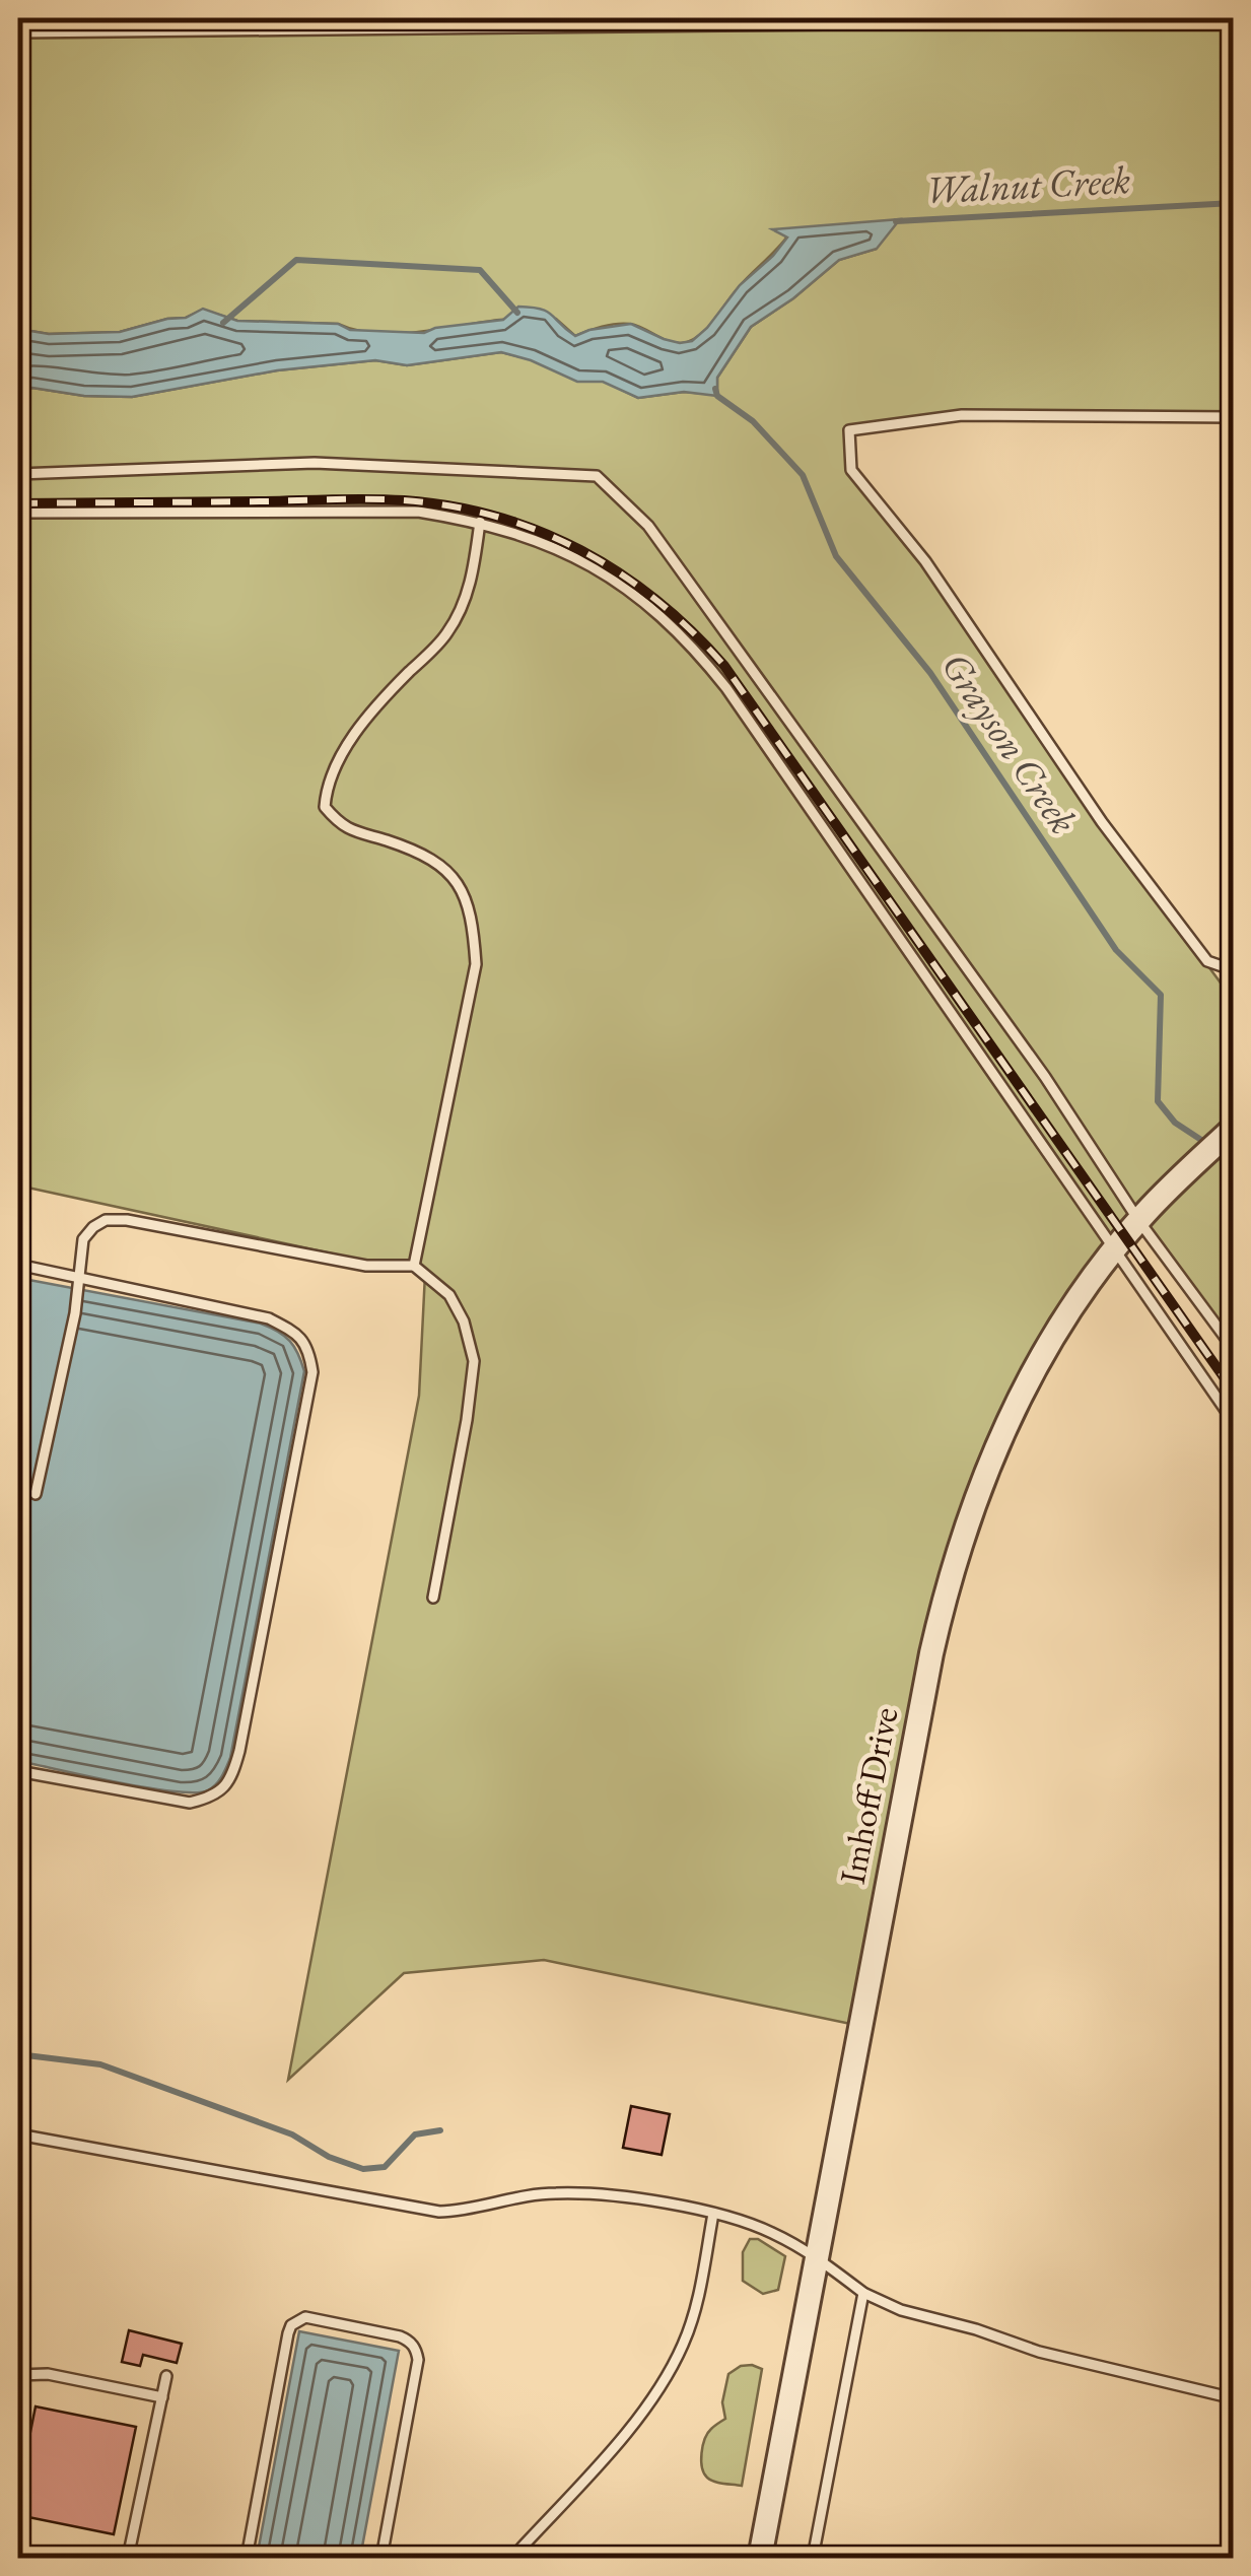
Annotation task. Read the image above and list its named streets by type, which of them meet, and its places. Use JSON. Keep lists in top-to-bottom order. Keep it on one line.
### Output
{"streets":{"street":["Imhoff Drive"]},"water":["Walnut Creek","Grayson Creek"]}
